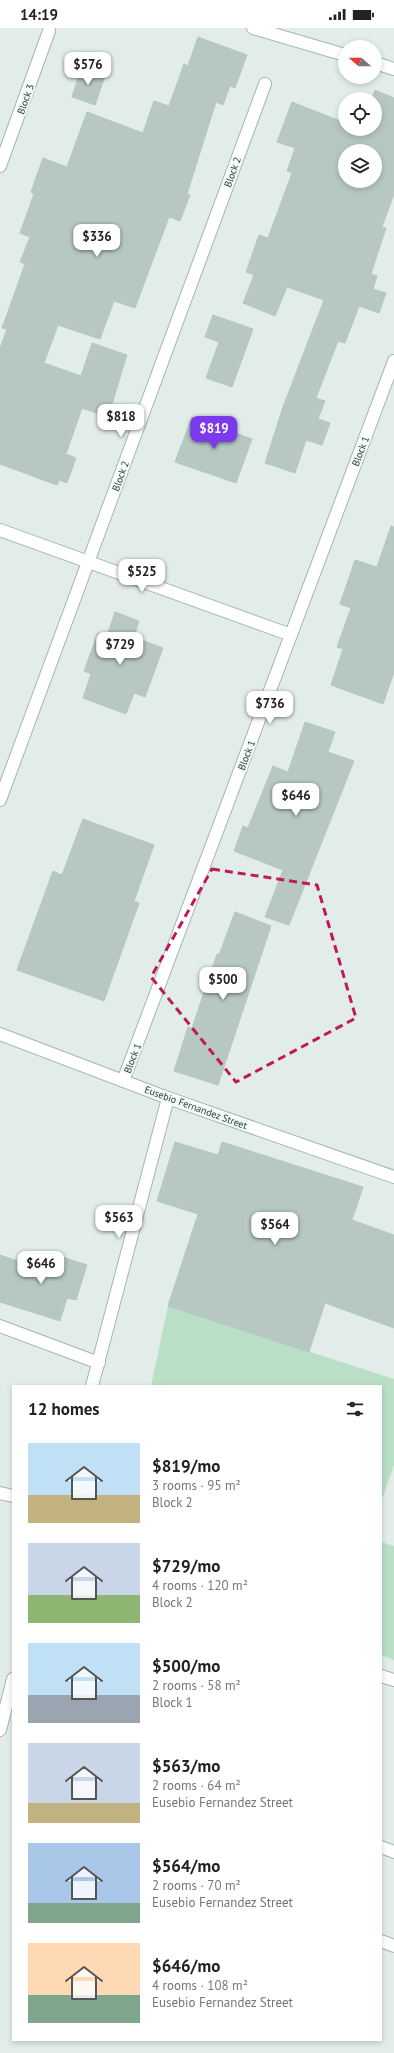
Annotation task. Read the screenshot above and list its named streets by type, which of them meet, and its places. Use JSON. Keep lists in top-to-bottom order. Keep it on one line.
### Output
{"streets":{"street":["Block 3","Block 2","Block 1","Eusebio Fernandez Street"]},"crossings":[["Block 1","Eusebio Fernandez Street"]],"north":"left","page":{"status":"14:19","price":["$576","$336","$818","$819","$525","$729","$736","$646","$500","$563","$564","$646"],"heading":"12 homes","list":[{"name":"$819/mo","note":"3 rooms · 95 m² · Block 2"},{"name":"$729/mo","note":"4 rooms · 120 m² · Block 2"},{"name":"$500/mo","note":"2 rooms · 58 m² · Block 1"},{"name":"$563/mo","note":"2 rooms · 64 m² · Eusebio Fernandez Street"},{"name":"$564/mo","note":"2 rooms · 70 m² · Eusebio Fernandez Street"},{"name":"$646/mo","note":"4 rooms · 108 m² · Eusebio Fernandez Street"}]}}
